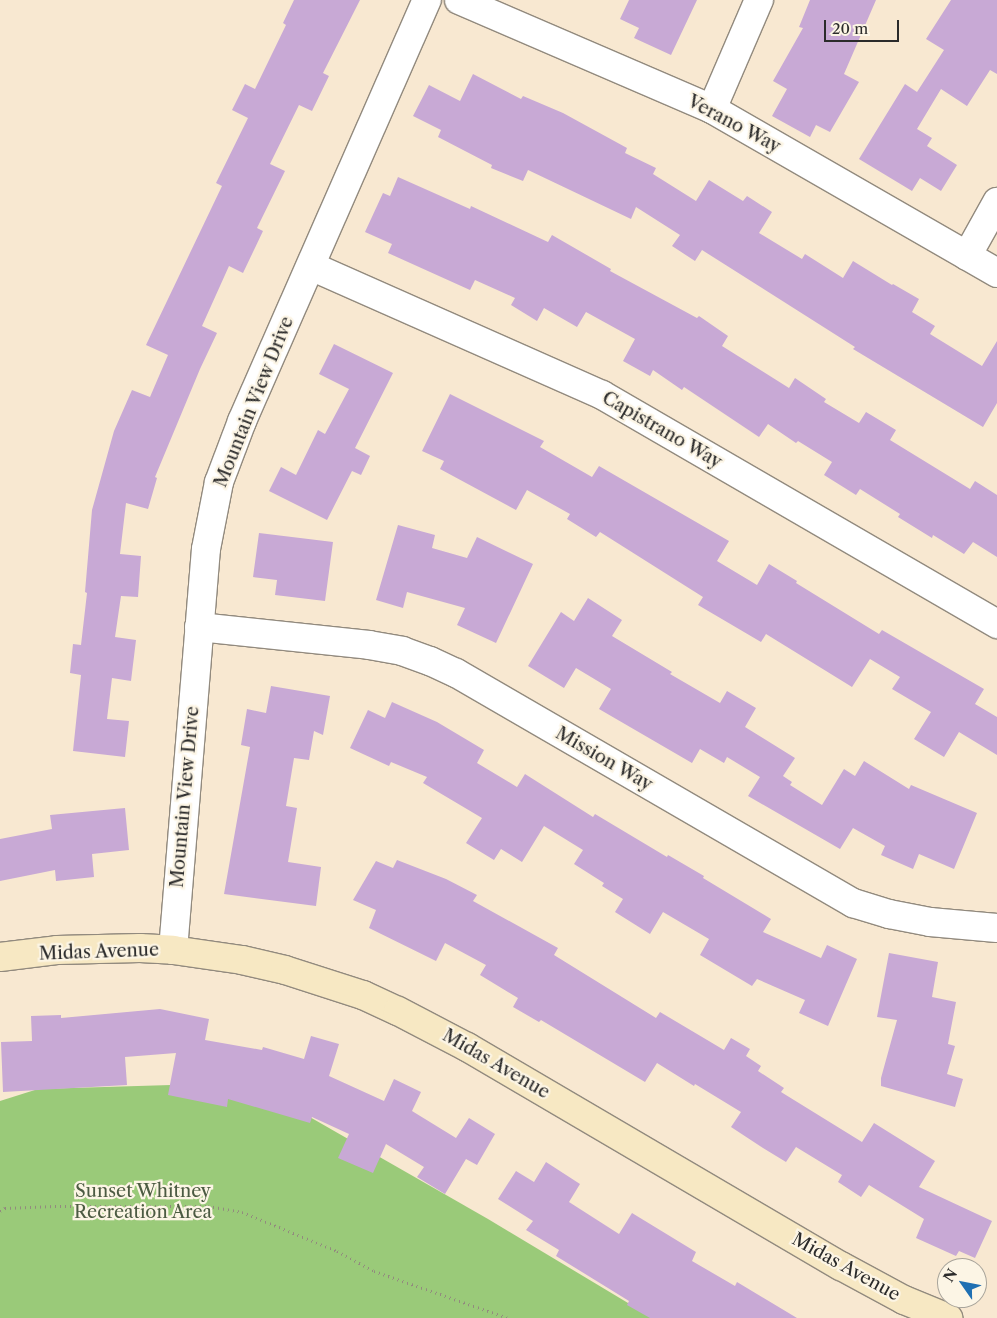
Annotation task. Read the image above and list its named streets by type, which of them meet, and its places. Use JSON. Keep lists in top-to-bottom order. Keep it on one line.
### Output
{"streets":{"street":["Verano Way","Mountain View Drive","Capistrano Way","Mission Way","Midas Avenue"]},"crossings":[["Mountain View Drive","Capistrano Way"],["Mountain View Drive","Mission Way"],["Mountain View Drive","Midas Avenue"]],"parks":["Sunset Whitney Recreation Area"],"scale_bar":"20 m","north":"top left"}
